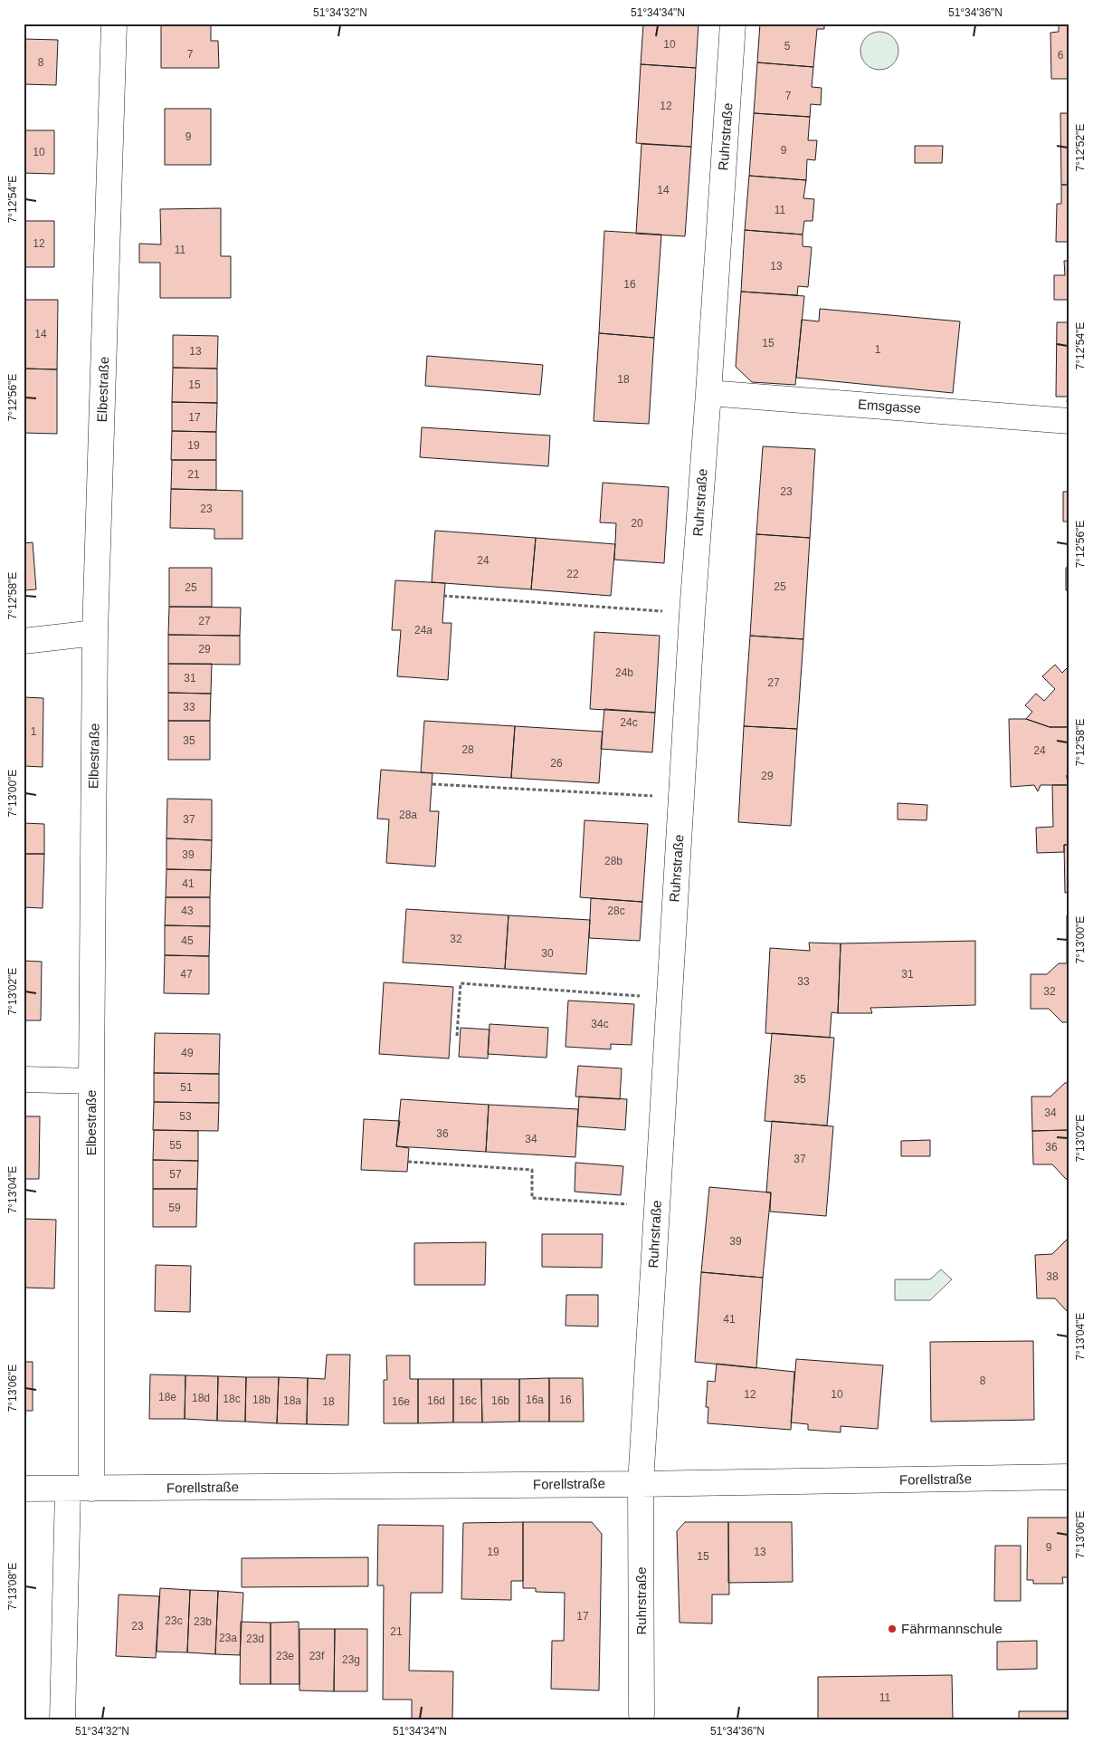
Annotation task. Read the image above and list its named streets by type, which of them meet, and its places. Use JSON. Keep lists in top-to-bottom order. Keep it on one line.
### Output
{"streets":{"street":["Ruhrstraße","Elbestraße","Emsgasse","Forellstraße"]},"crossings":[["Ruhrstraße","Emsgasse"],["Ruhrstraße","Forellstraße"],["Elbestraße","Forellstraße"]],"places":["Fährmannschule"],"house_numbers":["10","5","7","6","8","7","12","9","9","10","14","11","12","11","13","16","14","15","1","13","18","15","17","19","21","23","23","20","24","22","25","25","27","24a","29","24b","31","27","33","24c","1","35","28","24","26","29","28a","37","39","28b","41","43","28c","32","45","30","47","31","33","32","34c","49","35","51","34","53","36","34","55","36","37","57","59","39","38","41","8","12","10","18e","18d","18c","18b","16a","16","18a","16d","16c","16b","18","16e","9","19","13","15","17","23c","23b","23","21","23a","23d","23e","23f","23g","11"],"coordinates":["51°34'32\"N","51°34'34\"N","51°34'36\"N","7°12'52\"E","7°12'54\"E","7°12'56\"E","7°12'58\"E","7°13'00\"E","7°13'02\"E","7°13'04\"E","7°13'06\"E","7°13'08\"E"]}
